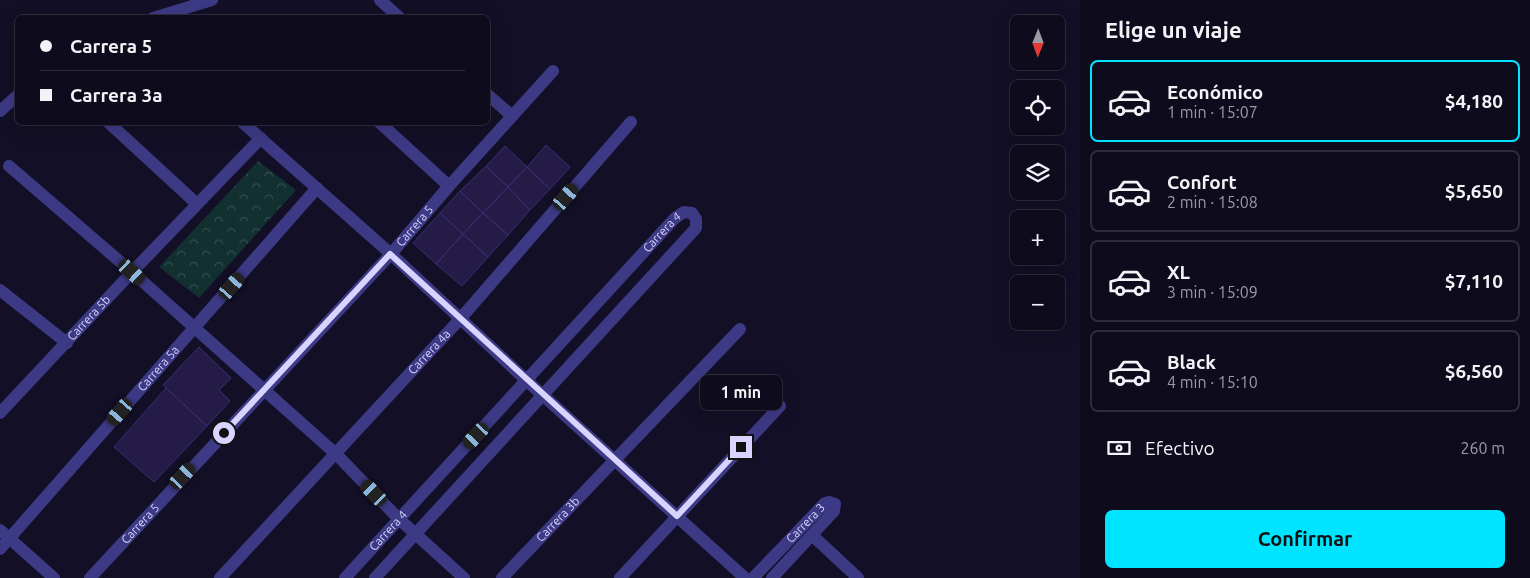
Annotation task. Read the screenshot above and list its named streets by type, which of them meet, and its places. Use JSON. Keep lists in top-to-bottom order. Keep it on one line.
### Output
{"streets":{"street":["Carrera 5","Carrera 4","Carrera 5b","Carrera 4a","Carrera 5a","Carrera 3b","Carrera 3"]},"north":"bottom","page":{"heading":"Elige un viaje","map_buttons":["+","−"],"banner":["Carrera 5","Carrera 3a"],"list":[{"name":"Económico","note":"1 min · 15:07","value":"$4,180"},{"name":"Confort","note":"2 min · 15:08","value":"$5,650"},{"name":"XL","note":"3 min · 15:09","value":"$7,110"},{"name":"Black","note":"4 min · 15:10","value":"$6,560"}],"bubble":"1 min","pay":["Efectivo","260 m"],"buttons":"Confirmar"}}
